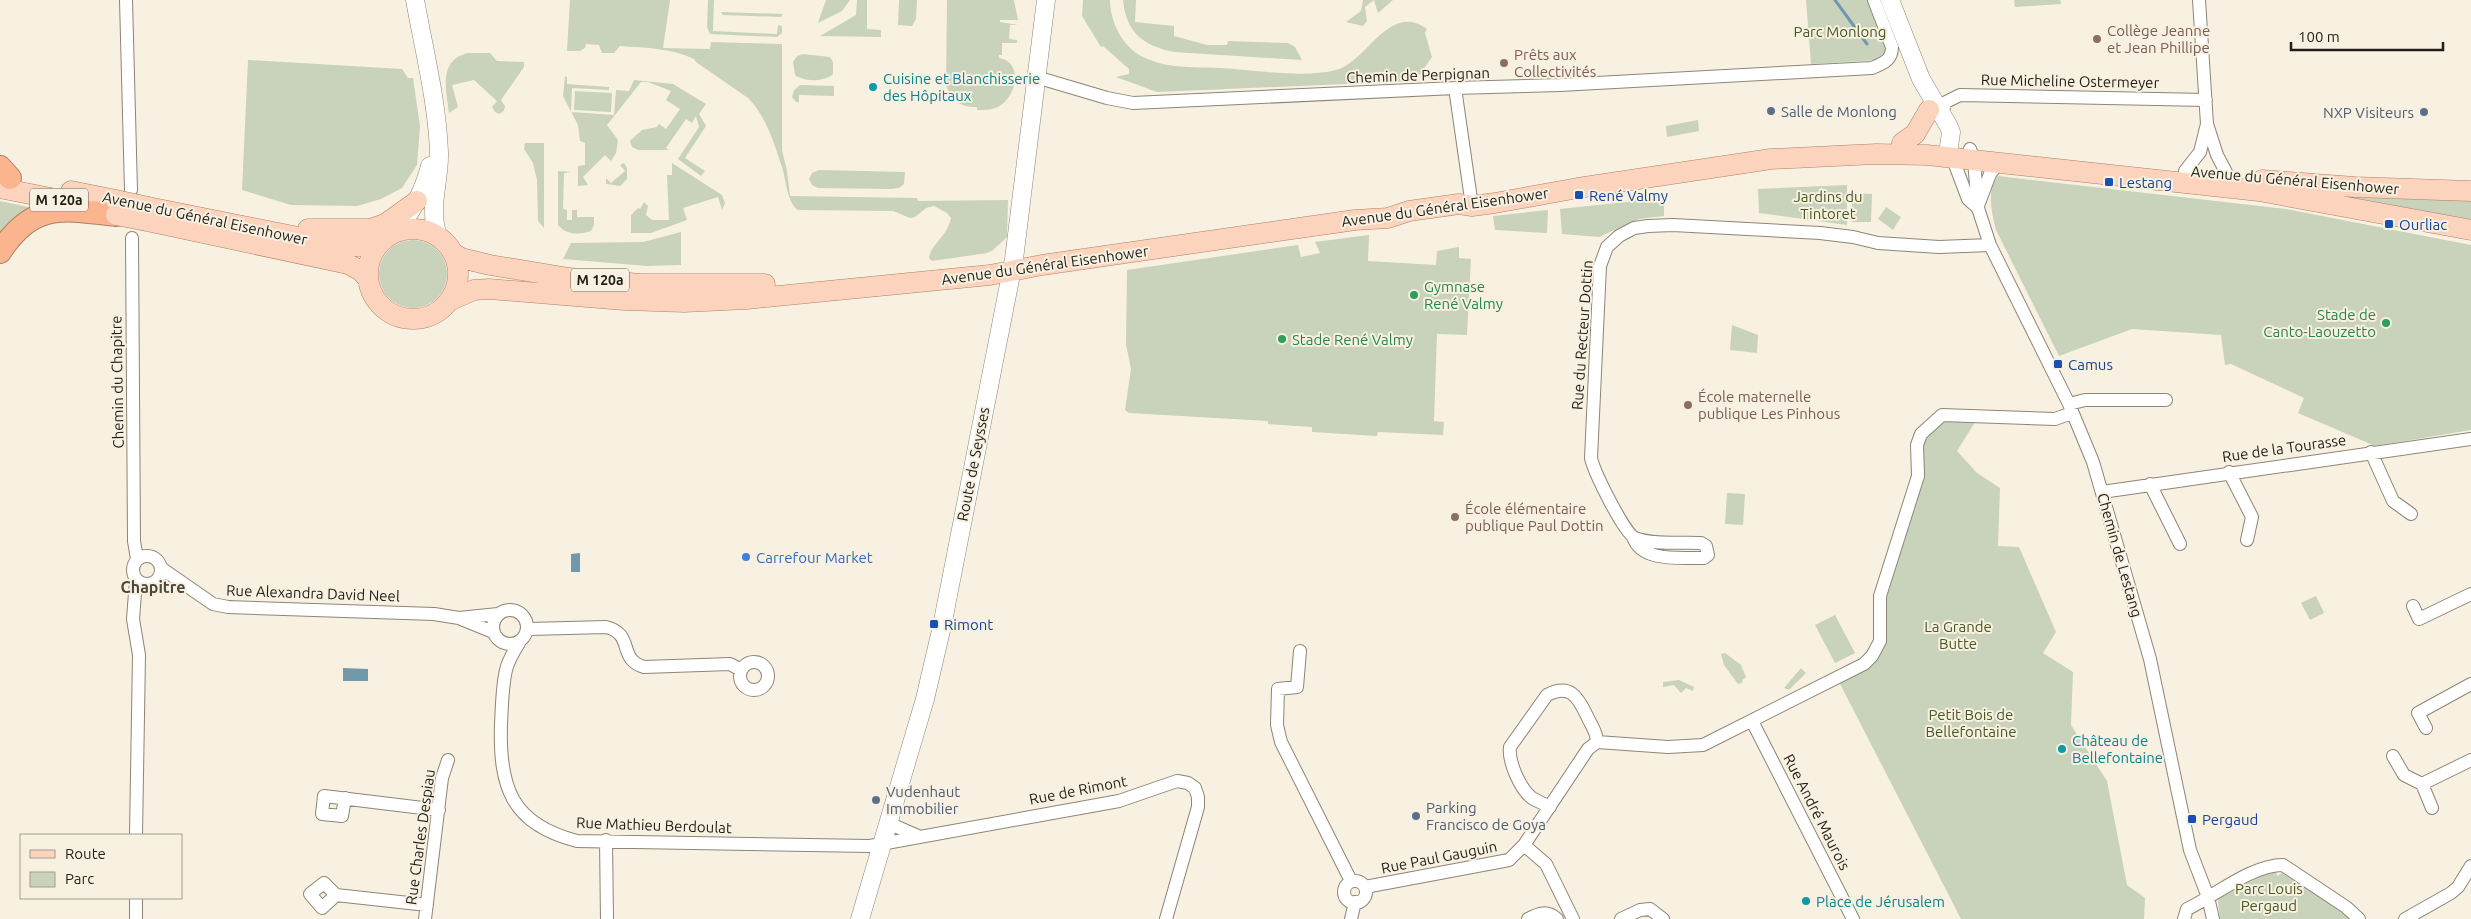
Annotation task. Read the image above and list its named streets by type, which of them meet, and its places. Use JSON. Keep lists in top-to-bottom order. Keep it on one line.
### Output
{"streets":{"main road":["Avenue du Général Eisenhower","M 120a","Route de Seysses","Chemin de Lestang"],"street":["Chemin de Perpignan","Rue Micheline Ostermeyer","Rue du Recteur Dottin","Chemin du Chapitre","Rue de la Tourasse","Rue Alexandra David Neel","Rue de Rimont","Rue André Maurois","Rue Mathieu Berdoulat","Rue Charles Despiau","Rue Paul Gauguin"]},"crossings":[["Chemin de Perpignan","Route de Seysses"],["Rue Micheline Ostermeyer","Chemin de Lestang"],["Avenue du Général Eisenhower","Route de Seysses"],["Avenue du Général Eisenhower","Chemin de Lestang"],["Rue du Recteur Dottin","Chemin de Lestang"],["Chemin du Chapitre","Rue Alexandra David Neel"],["Rue de la Tourasse","Chemin de Lestang"],["Route de Seysses","Rue de Rimont"],["Route de Seysses","Rue Mathieu Berdoulat"],["Rue de Rimont","Rue Mathieu Berdoulat"]],"districts":["Chapitre"],"parks":["Parc Monlong","Jardins du Tintoret","La Grande Butte","Petit Bois de Bellefontaine","Parc Louis Pergaud"],"places":{"other":["Collège Jeanne et Jean Phillipe","Prêts aux Collectivités","Cuisine et Blanchisserie des Hôpitaux","Salle de Monlong","NXP Visiteurs","Gymnase René Valmy","Stade de Canto-Laouzetto","Stade René Valmy","École maternelle publique Les Pinhous","École élémentaire publique Paul Dottin","Carrefour Market","Château de Bellefontaine","Vudenhaut Immobilier","Parking Francisco de Goya","Place de Jérusalem"],"transit":["Lestang","René Valmy","Ourliac","Camus","Rimont","Pergaud"]},"legend":["Route","Parc"],"scale_bar":"100 m"}
